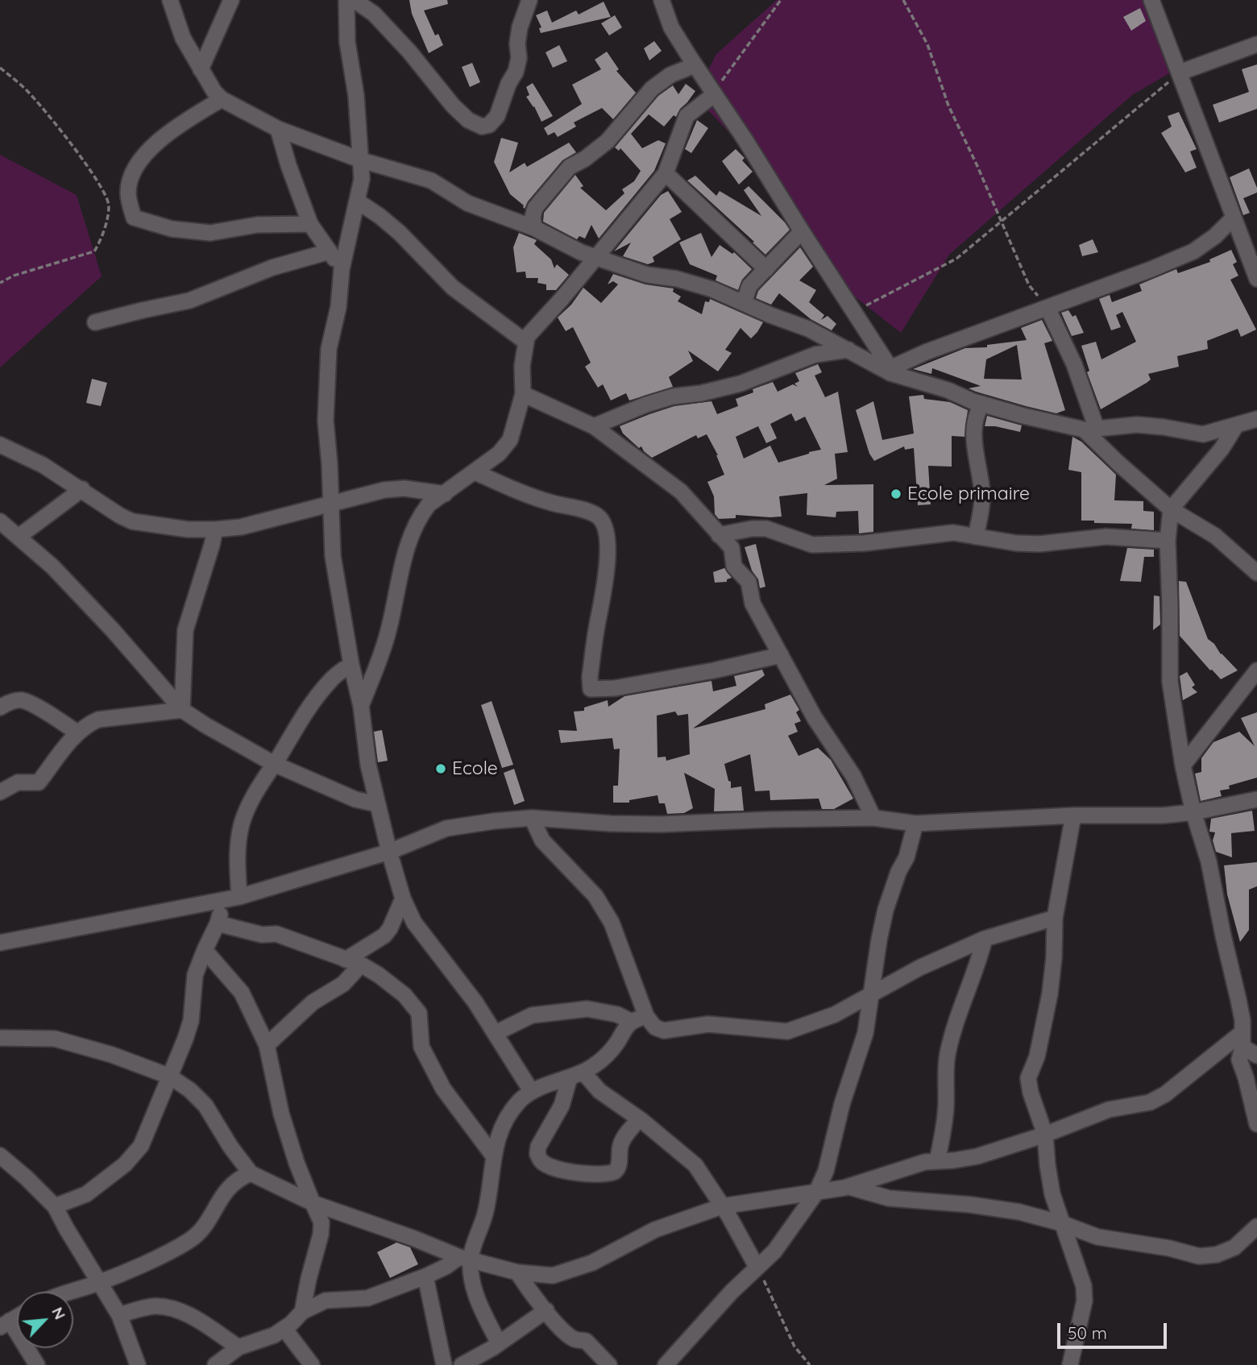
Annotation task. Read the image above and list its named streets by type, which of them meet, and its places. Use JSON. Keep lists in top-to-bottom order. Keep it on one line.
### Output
{"places":["Ecole primaire","Ecole"],"scale_bar":"50 m","north":"top right"}
